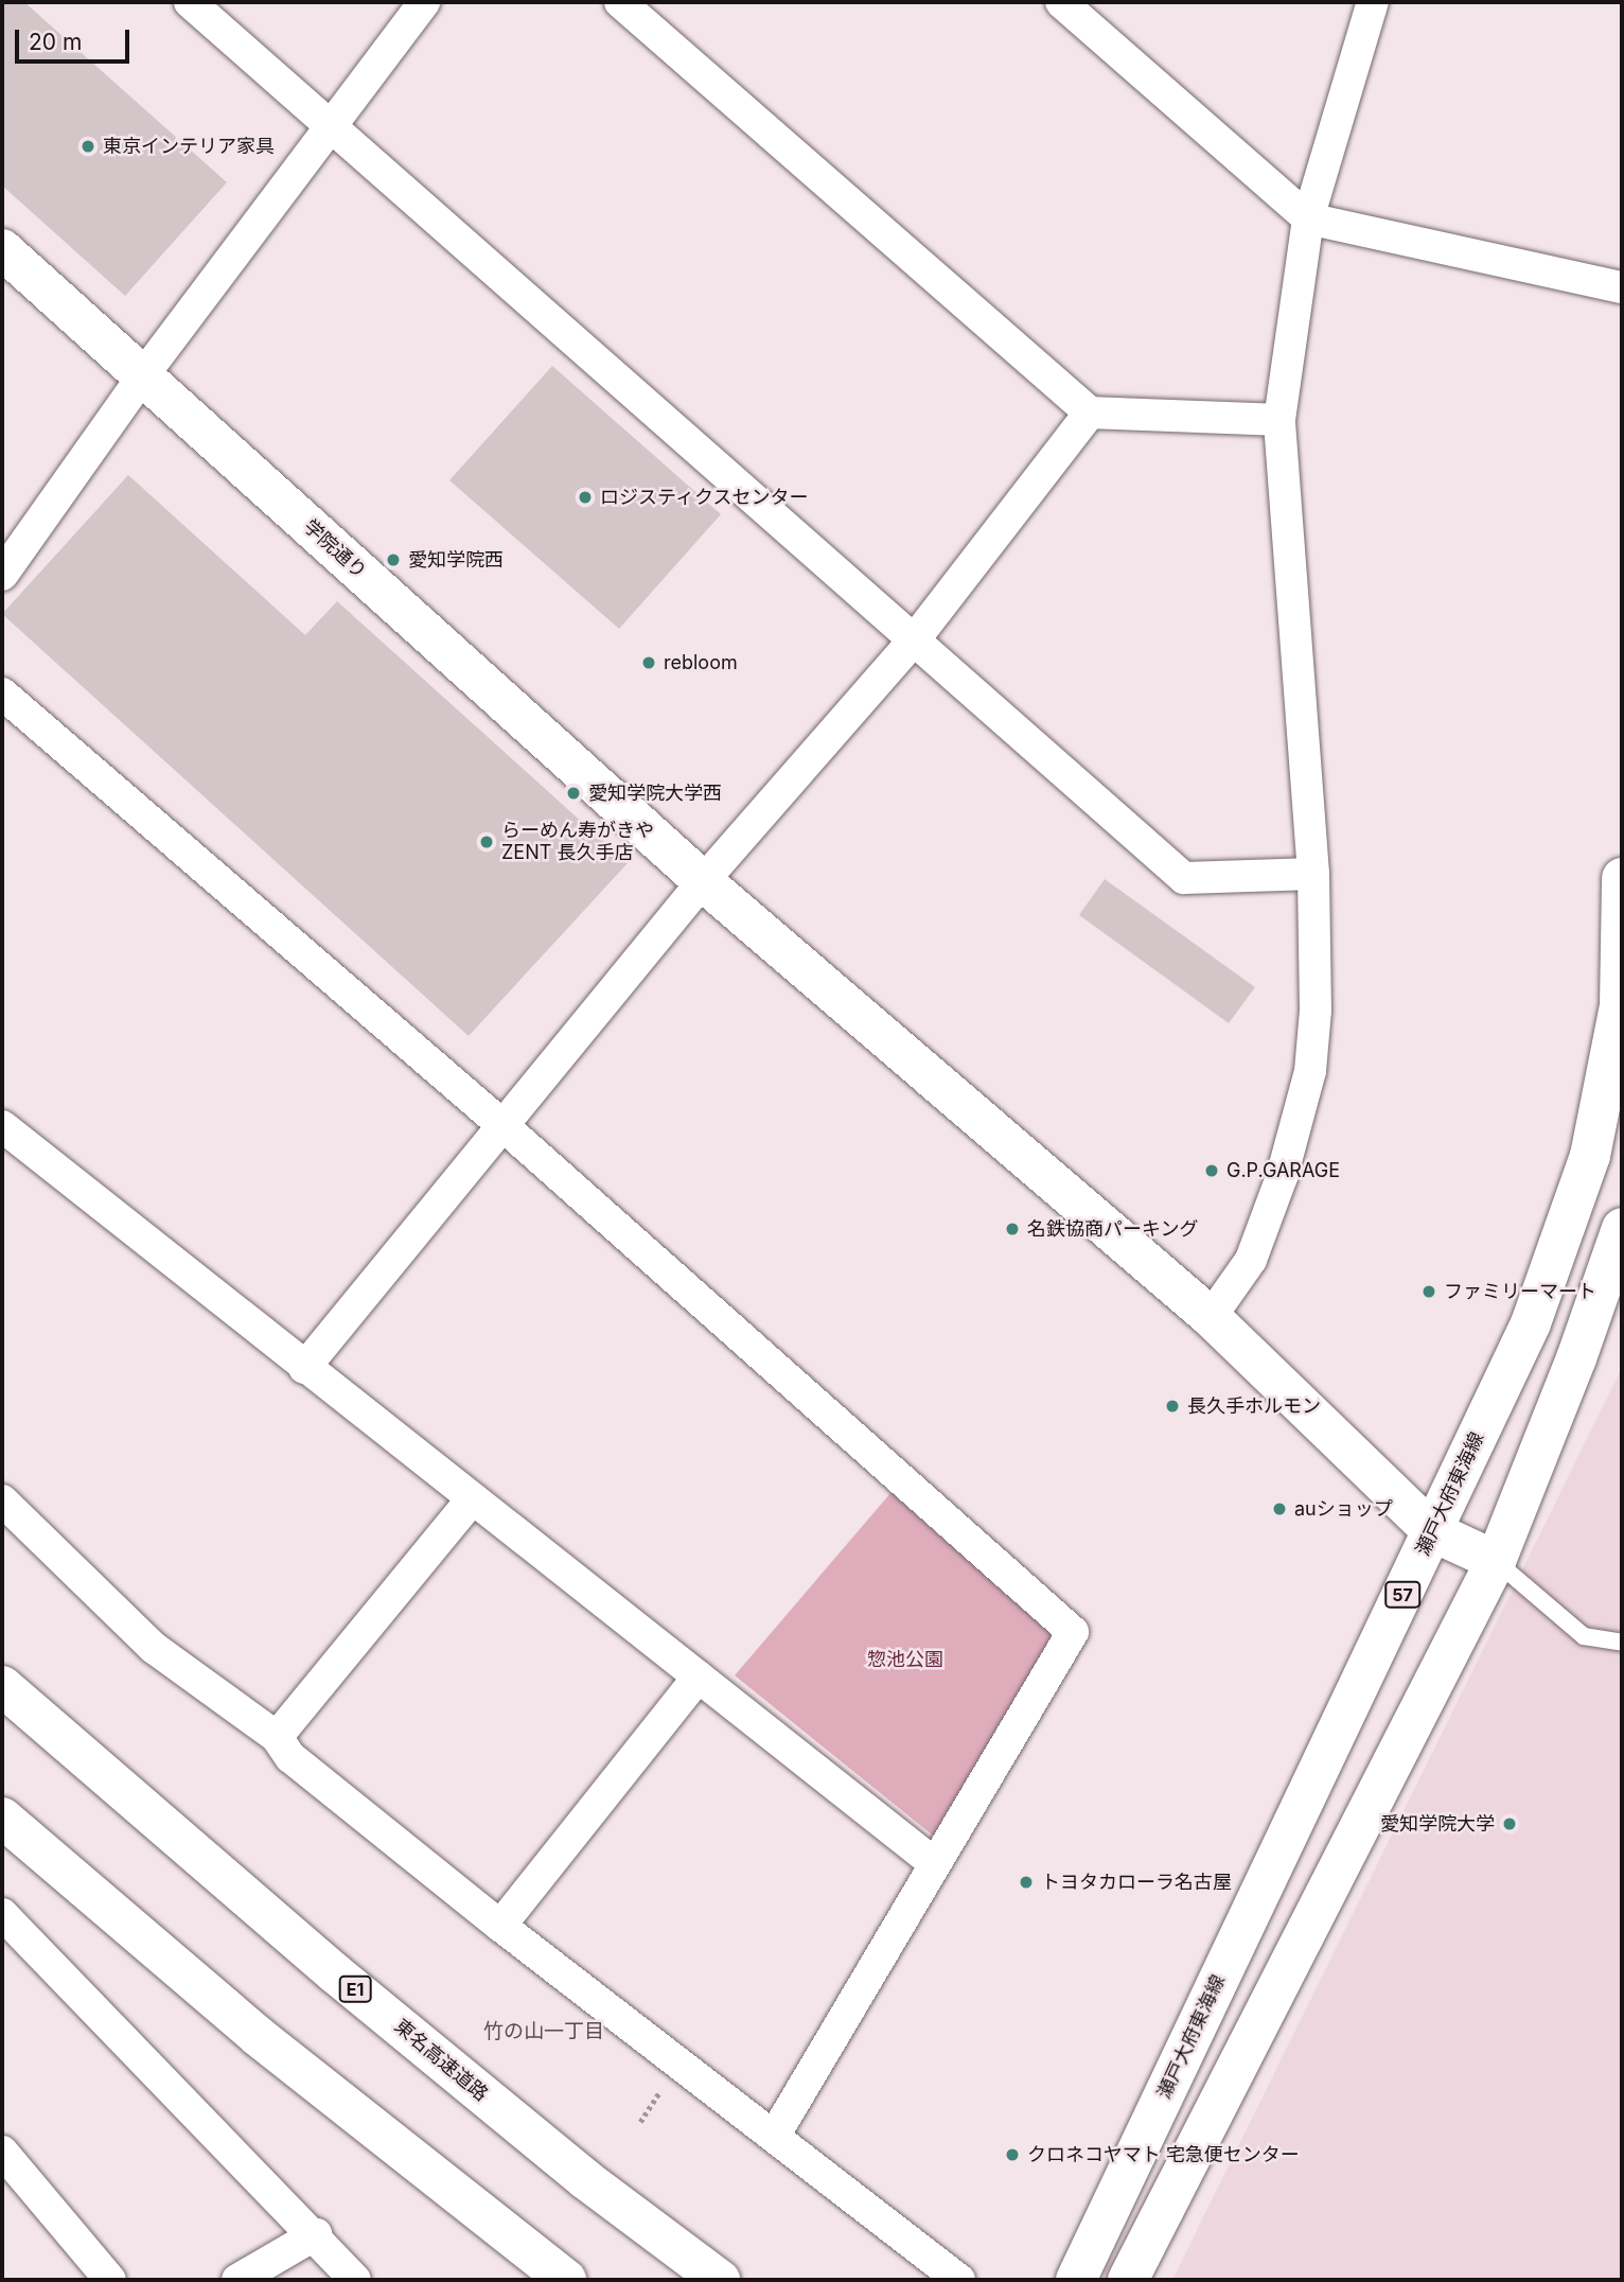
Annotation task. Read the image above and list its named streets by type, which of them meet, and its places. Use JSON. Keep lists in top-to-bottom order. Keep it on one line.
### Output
{"streets":{"main road":["学院通り","瀬戸大府東海線","57","E1","東名高速道路"]},"crossings":[["学院通り","瀬戸大府東海線"]],"districts":["竹の山一丁目"],"parks":["惣池公園"],"places":["東京インテリア家具","ロジスティクスセンター","愛知学院西","rebloom","愛知学院大学西","らーめん寿がきや ZENT 長久手店","G.P.GARAGE","名鉄協商パーキング","ファミリーマート","長久手ホルモン","auショップ","愛知学院大学","トヨタカローラ名古屋","クロネコヤマト 宅急便センター"],"scale_bar":"20 m"}
